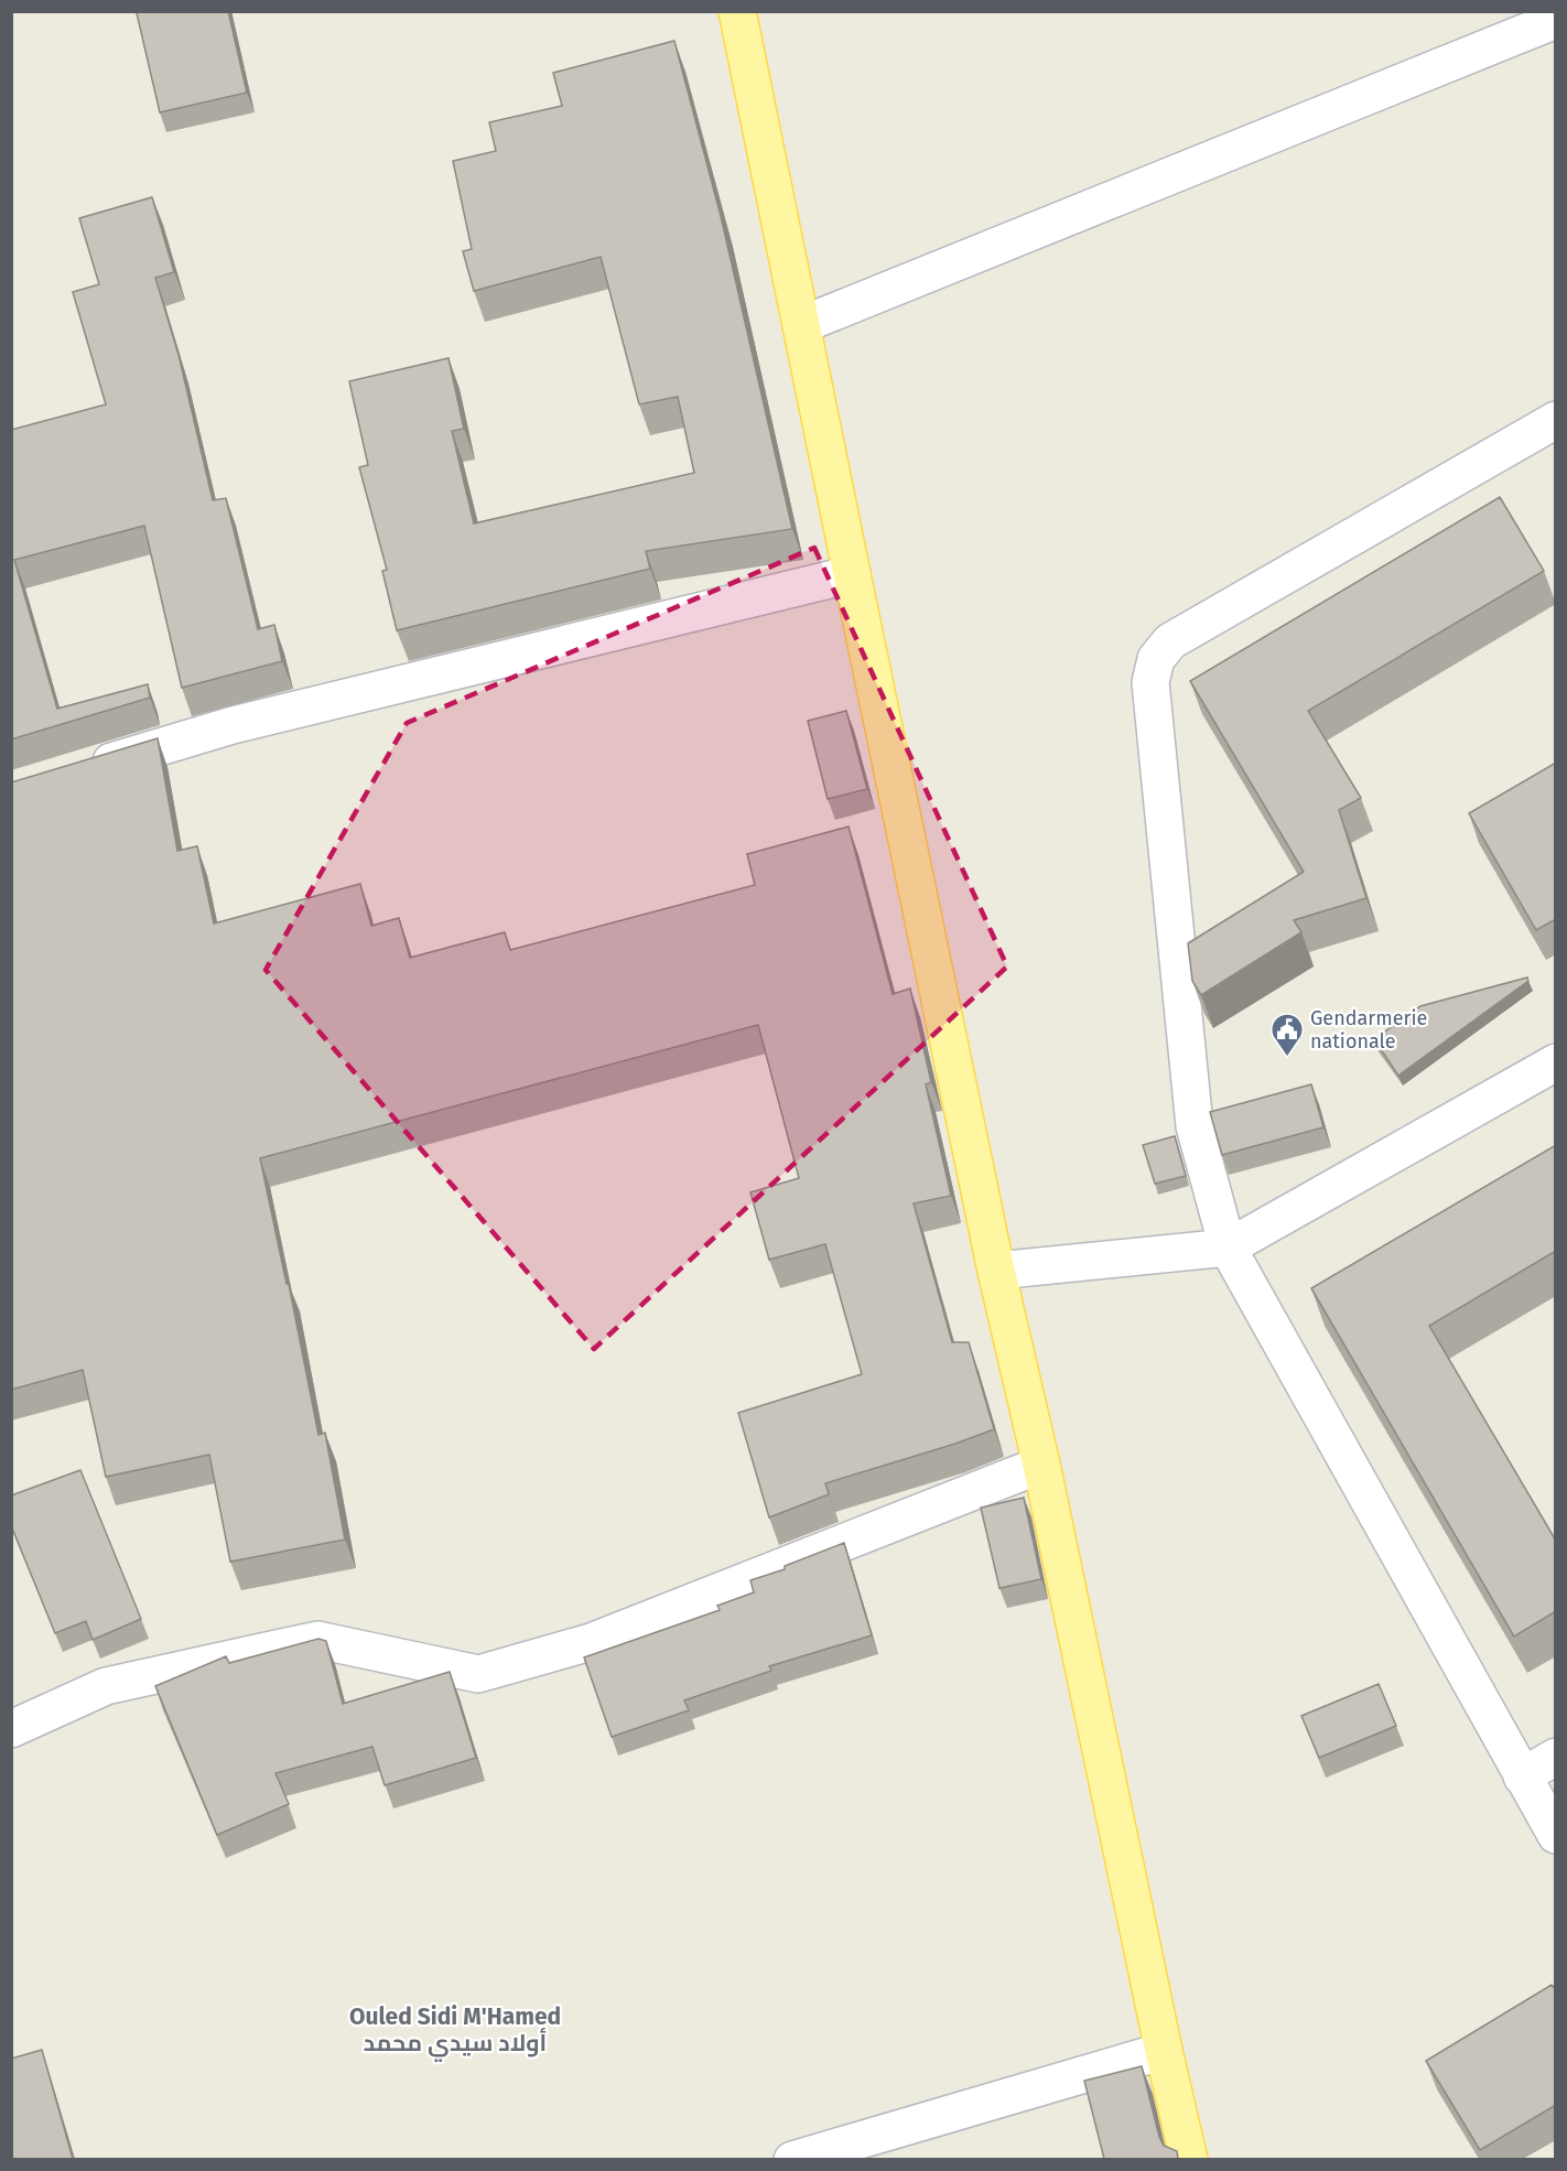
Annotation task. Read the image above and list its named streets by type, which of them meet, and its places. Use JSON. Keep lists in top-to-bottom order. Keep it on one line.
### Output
{"districts":["Ouled Sidi M'Hamed أولاد سيدي محمد"],"places":{"public building":["Gendarmerie nationale"]}}
